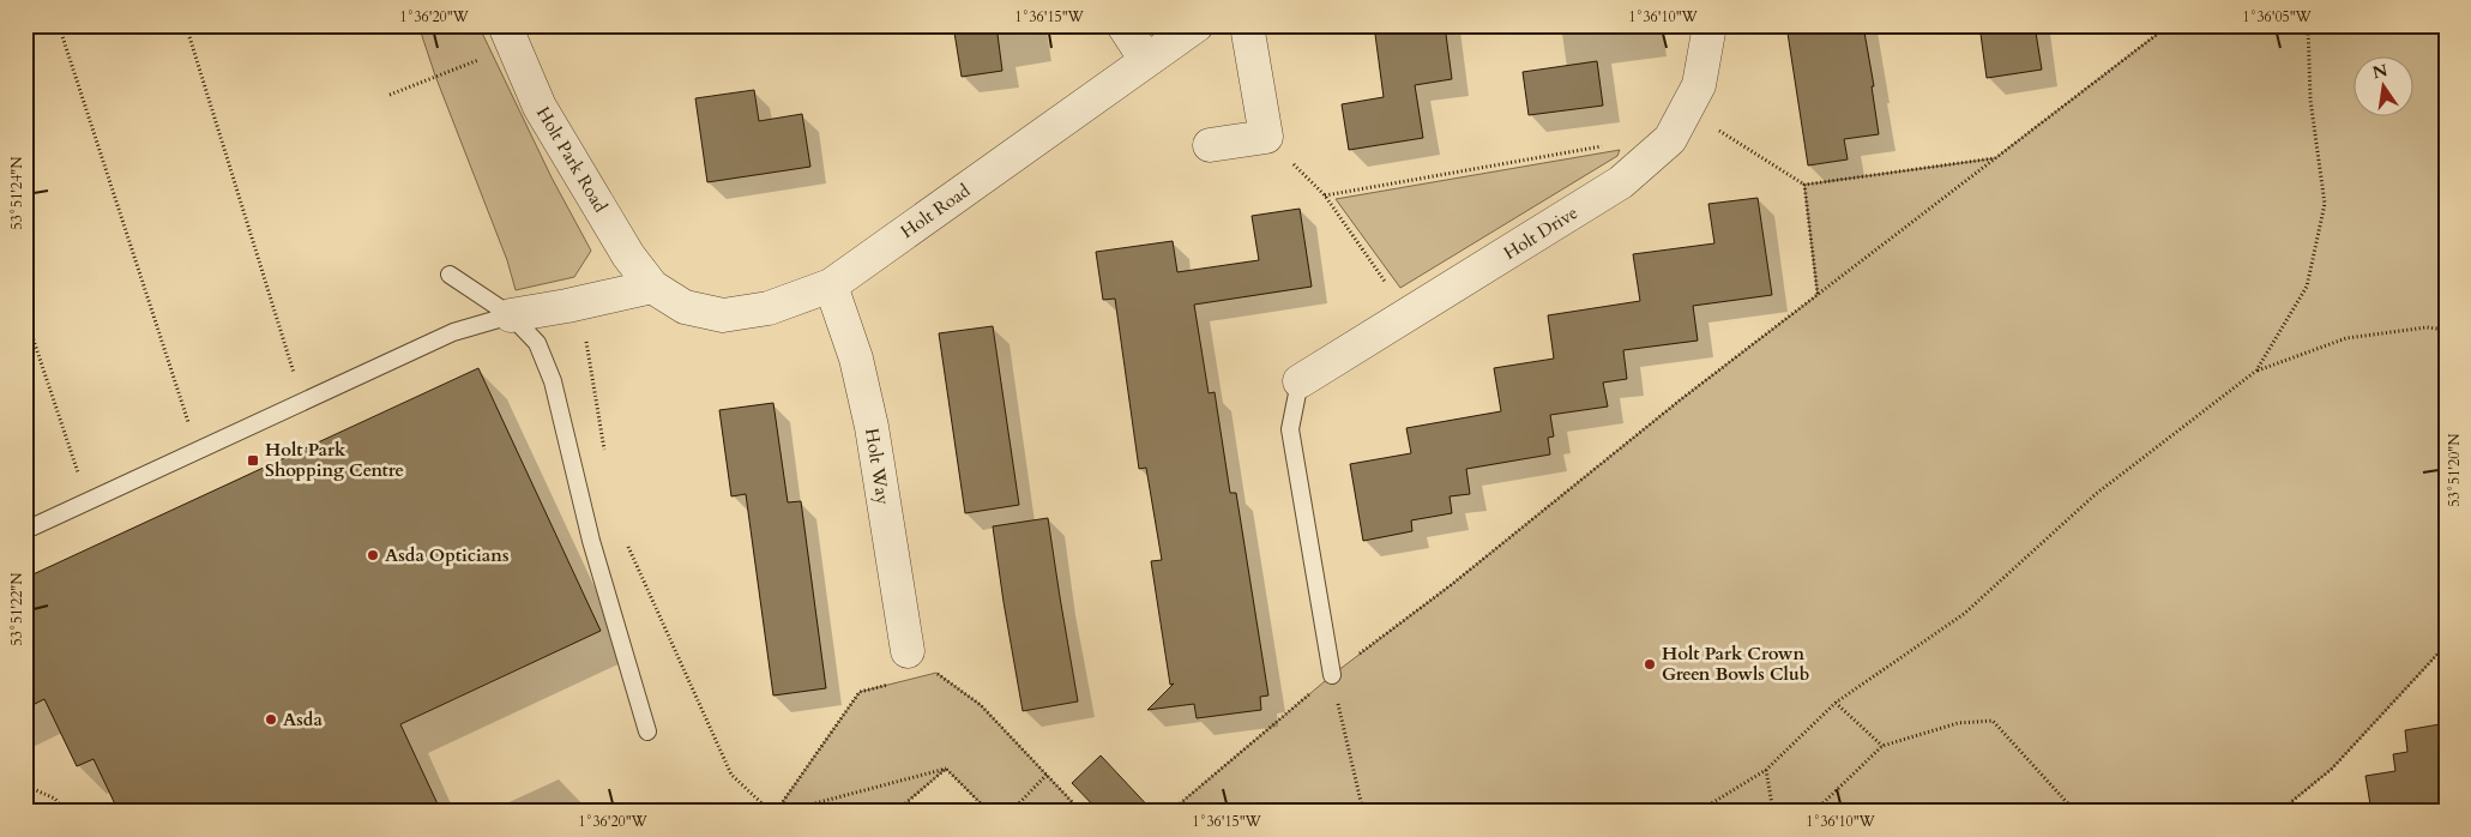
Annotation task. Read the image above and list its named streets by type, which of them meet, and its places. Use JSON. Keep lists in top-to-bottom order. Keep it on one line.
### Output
{"streets":{"street":["Holt Park Road","Holt Road","Holt Drive","Holt Way"]},"crossings":[["Holt Park Road","Holt Road"],["Holt Road","Holt Way"]],"places":{"transit":["Holt Park Shopping Centre"],"other":["Asda Opticians","Holt Park Crown Green Bowls Club","Asda"]},"north":"top","coordinates":["1°36'20\"W","1°36'15\"W","1°36'10\"W","1°36'05\"W","53°51'24\"N","53°51'20\"N","53°51'22\"N"]}
